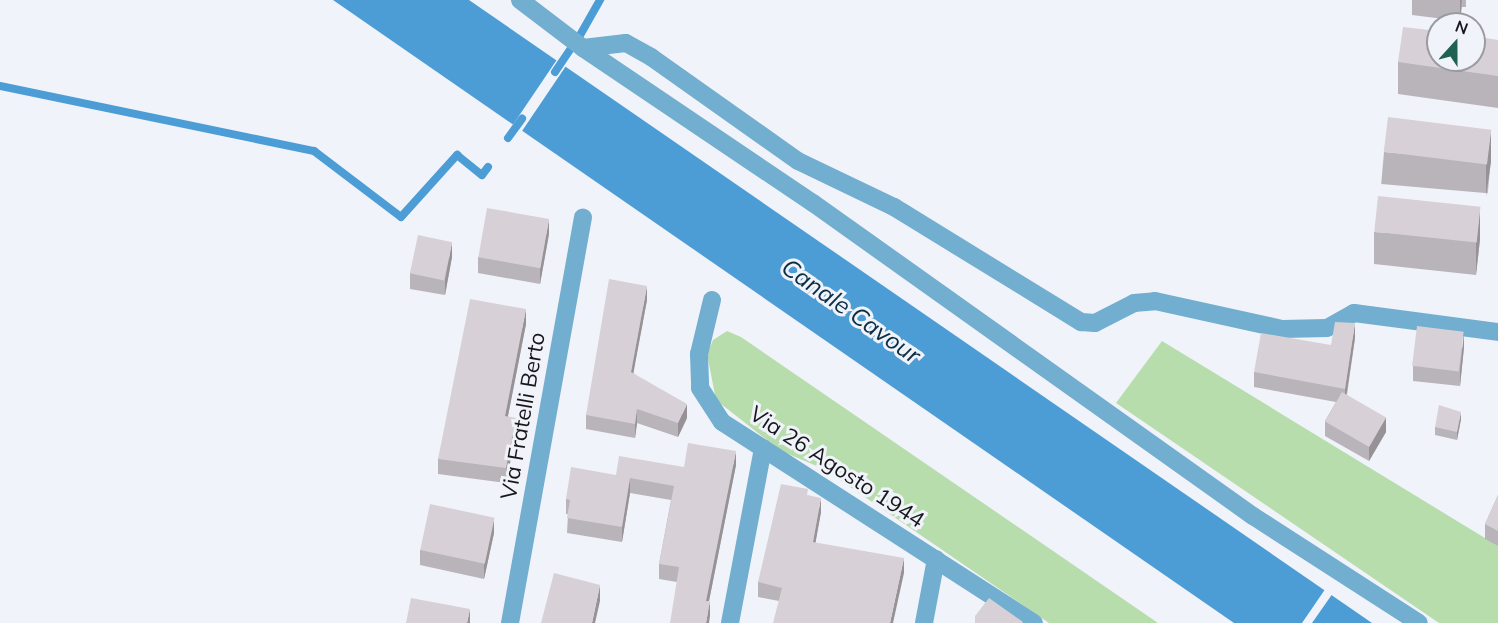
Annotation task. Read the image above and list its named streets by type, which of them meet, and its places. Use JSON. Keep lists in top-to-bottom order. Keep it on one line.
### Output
{"streets":{"street":["Via Fratelli Berto","Via 26 Agosto 1944"]},"water":["Canale Cavour"],"north":"top"}
